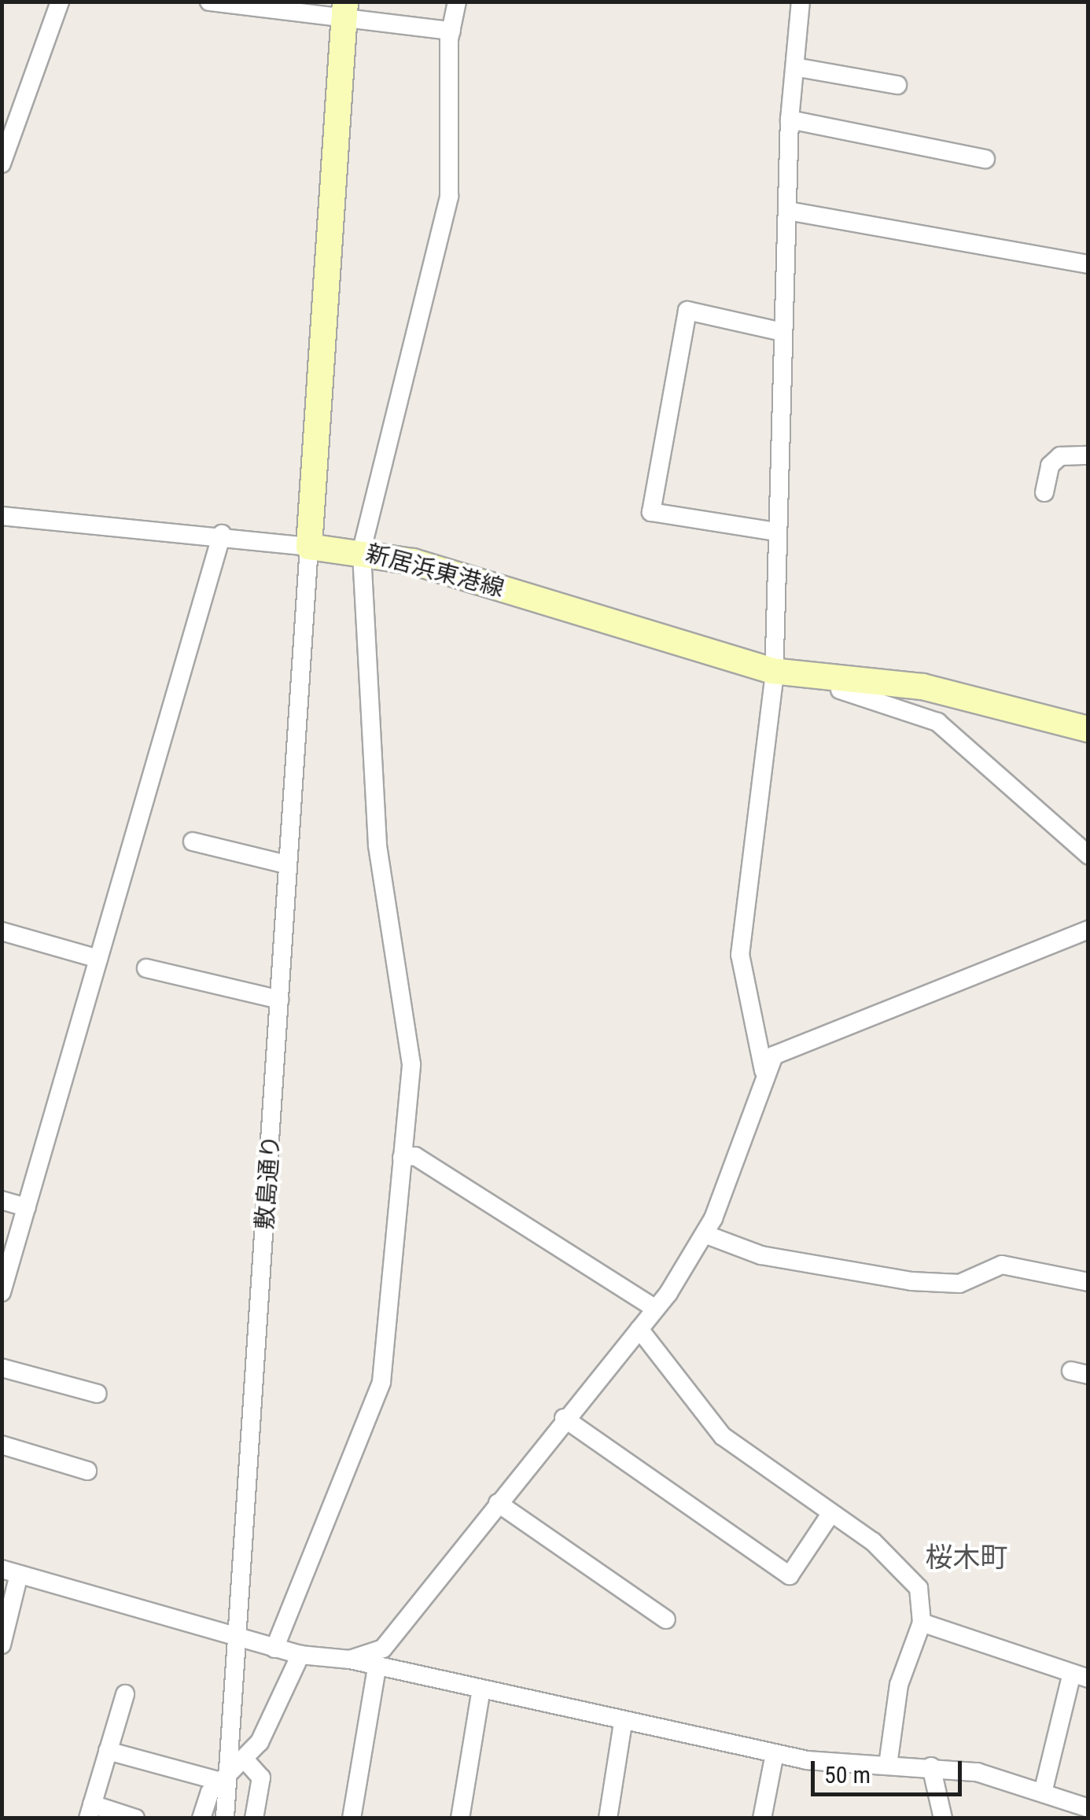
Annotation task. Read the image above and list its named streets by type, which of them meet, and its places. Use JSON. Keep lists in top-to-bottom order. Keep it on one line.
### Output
{"streets":{"main road":["新居浜東港線"],"street":["敷島通り"]},"crossings":[["新居浜東港線","敷島通り"]],"districts":["桜木町"],"scale_bar":"50 m"}
